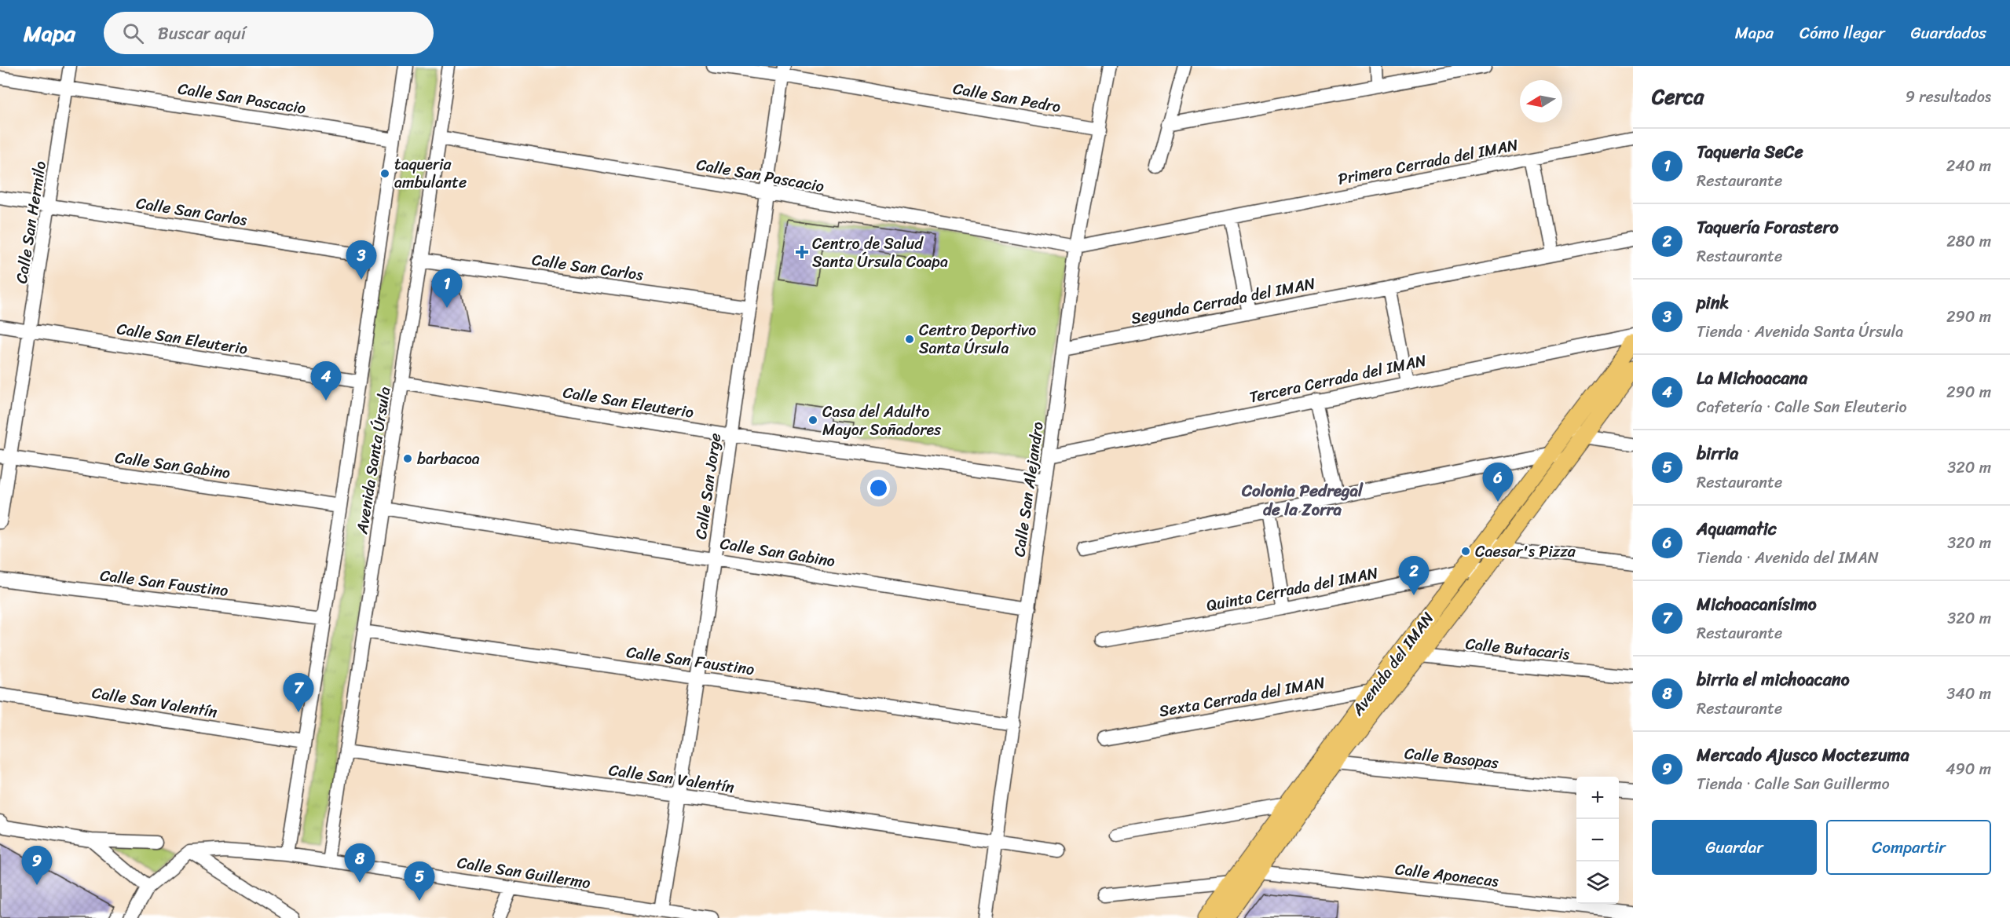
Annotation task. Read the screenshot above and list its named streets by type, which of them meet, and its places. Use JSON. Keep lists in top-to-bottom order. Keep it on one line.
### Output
{"streets":{"main road":["Avenida del IMAN"],"street":["Calle San Pedro","Calle San Pascacio","Primera Cerrada del IMAN","Calle San Carlos","Calle San Hermilo","Segunda Cerrada del IMAN","Calle San Eleuterio","Tercera Cerrada del IMAN","Avenida Santa Úrsula","Calle San Gabino","Calle San Jorge","Calle San Alejandro","Calle San Faustino","Quinta Cerrada del IMAN","Calle Butacaris","Sexta Cerrada del IMAN","Calle San Valentín","Calle Basopas","Calle San Guillermo","Calle Aponecas"]},"crossings":[["Calle San Pedro","Calle San Jorge"],["Calle San Pedro","Calle San Alejandro"],["Calle San Pascacio","Primera Cerrada del IMAN"],["Calle San Pascacio","Calle San Hermilo"],["Calle San Pascacio","Avenida Santa Úrsula"],["Calle San Pascacio","Calle San Jorge"],["Calle San Pascacio","Calle San Alejandro"],["Primera Cerrada del IMAN","Calle San Alejandro"],["Calle San Carlos","Calle San Hermilo"],["Calle San Carlos","Avenida Santa Úrsula"],["Calle San Carlos","Calle San Jorge"],["Calle San Hermilo","Calle San Eleuterio"],["Calle San Hermilo","Calle San Gabino"],["Segunda Cerrada del IMAN","Calle San Alejandro"],["Calle San Eleuterio","Avenida Santa Úrsula"],["Calle San Eleuterio","Calle San Jorge"],["Calle San Eleuterio","Calle San Alejandro"],["Tercera Cerrada del IMAN","Calle San Alejandro"],["Avenida Santa Úrsula","Calle San Gabino"],["Avenida Santa Úrsula","Calle San Faustino"],["Avenida Santa Úrsula","Calle San Valentín"],["Avenida Santa Úrsula","Calle San Guillermo"],["Calle San Gabino","Calle San Jorge"],["Calle San Gabino","Calle San Alejandro"],["Calle San Jorge","Calle San Faustino"],["Calle San Jorge","Calle San Valentín"],["Calle San Jorge","Calle San Guillermo"],["Calle San Alejandro","Calle San Faustino"],["Calle San Alejandro","Calle San Valentín"],["Quinta Cerrada del IMAN","Avenida del IMAN"],["Calle Butacaris","Avenida del IMAN"],["Avenida del IMAN","Sexta Cerrada del IMAN"],["Avenida del IMAN","Calle Basopas"],["Avenida del IMAN","Calle Aponecas"]],"districts":["Colonia Pedregal de la Zorra"],"places":{"other":["taqueria ambulante","Centro Deportivo Santa Úrsula","Casa del Adulto Mayor Soñadores","barbacoa","Caesar's Pizza"],"health":["Centro de Salud Santa Úrsula Coapa"]},"north":"left","page":{"header":"Mapa","search":"Buscar aquí","nav":["Mapa","Cómo llegar","Guardados"],"heading":["Cerca","9 resultados"],"list":[{"mark":"1","name":"Taqueria SeCe","note":"Restaurante","value":"240 m"},{"mark":"2","name":"Taquería Forastero","note":"Restaurante","value":"280 m"},{"mark":"3","name":"pink","note":"Tienda · Avenida Santa Úrsula","value":"290 m"},{"mark":"4","name":"La Michoacana","note":"Cafetería · Calle San Eleuterio","value":"290 m"},{"mark":"5","name":"birria","note":"Restaurante","value":"320 m"},{"mark":"6","name":"Aquamatic","note":"Tienda · Avenida del IMAN","value":"320 m"},{"mark":"7","name":"Michoacanísimo","note":"Restaurante","value":"320 m"},{"mark":"8","name":"birria el michoacano","note":"Restaurante","value":"340 m"},{"mark":"9","name":"Mercado Ajusco Moctezuma","note":"Tienda · Calle San Guillermo","value":"490 m"}],"pins":["3","1","4","6","2","7","8","9","5"],"map_buttons":["+","−"],"buttons":["Guardar","Compartir"]}}
